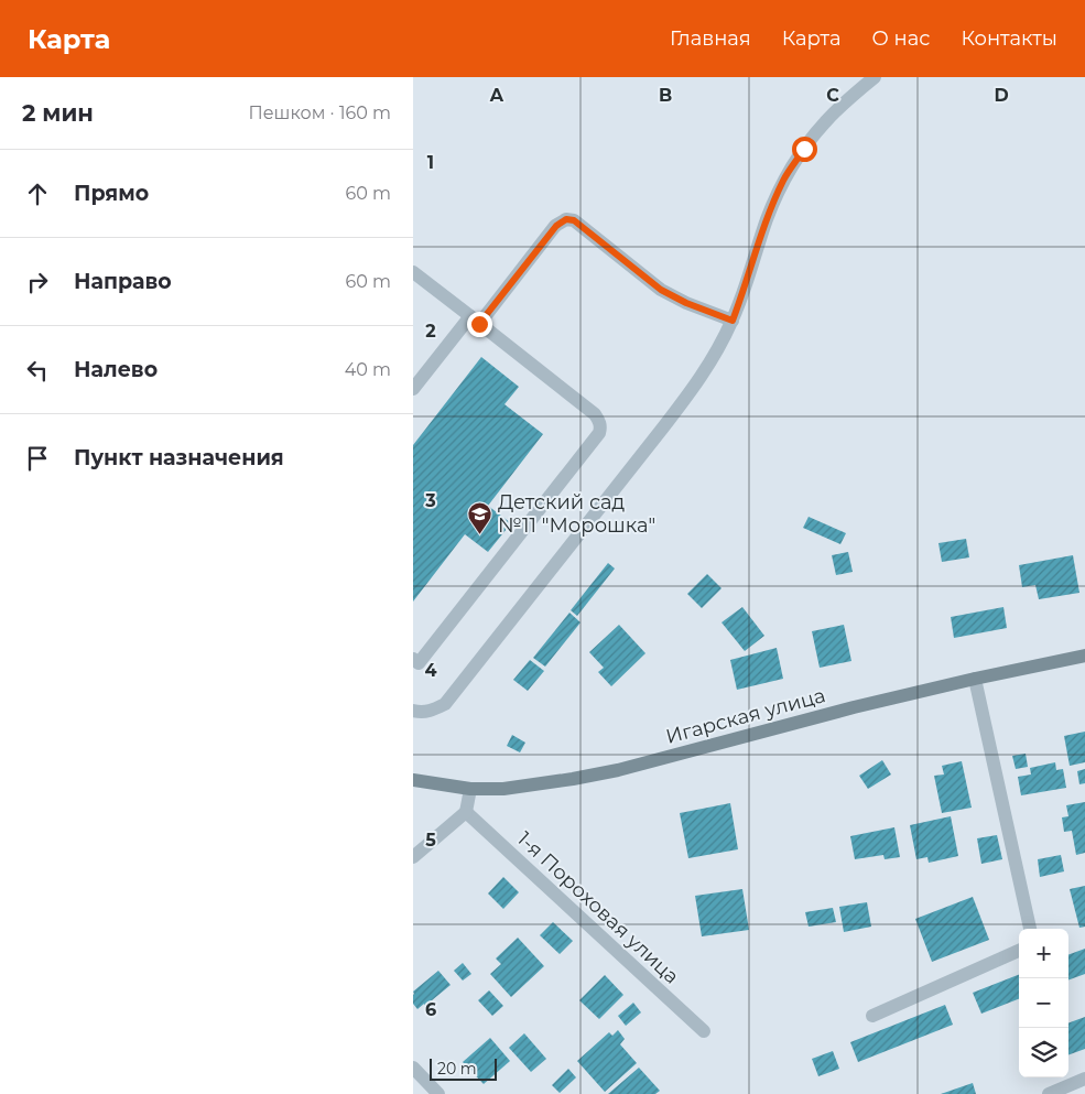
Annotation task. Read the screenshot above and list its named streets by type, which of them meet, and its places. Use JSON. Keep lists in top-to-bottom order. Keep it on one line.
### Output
{"streets":{"street":["Игарская улица","1-я Пороховая улица"]},"places":{"school or university":["Детский сад №11 \"Морошка\""]},"scale_bar":"20 m","page":{"header":"Карта","nav":["Главная","Карта","О нас","Контакты"],"heading":["2 мин","Пешком · 160 m"],"list":[["Прямо","60 m"],["Направо","60 m"],["Налево","40 m"],"Пункт назначения"],"map_buttons":["+","−"],"scale":"20 m"},"grid":{"columns":["A","B","C","D"],"rows":["1","2","3","4","5","6"]}}
